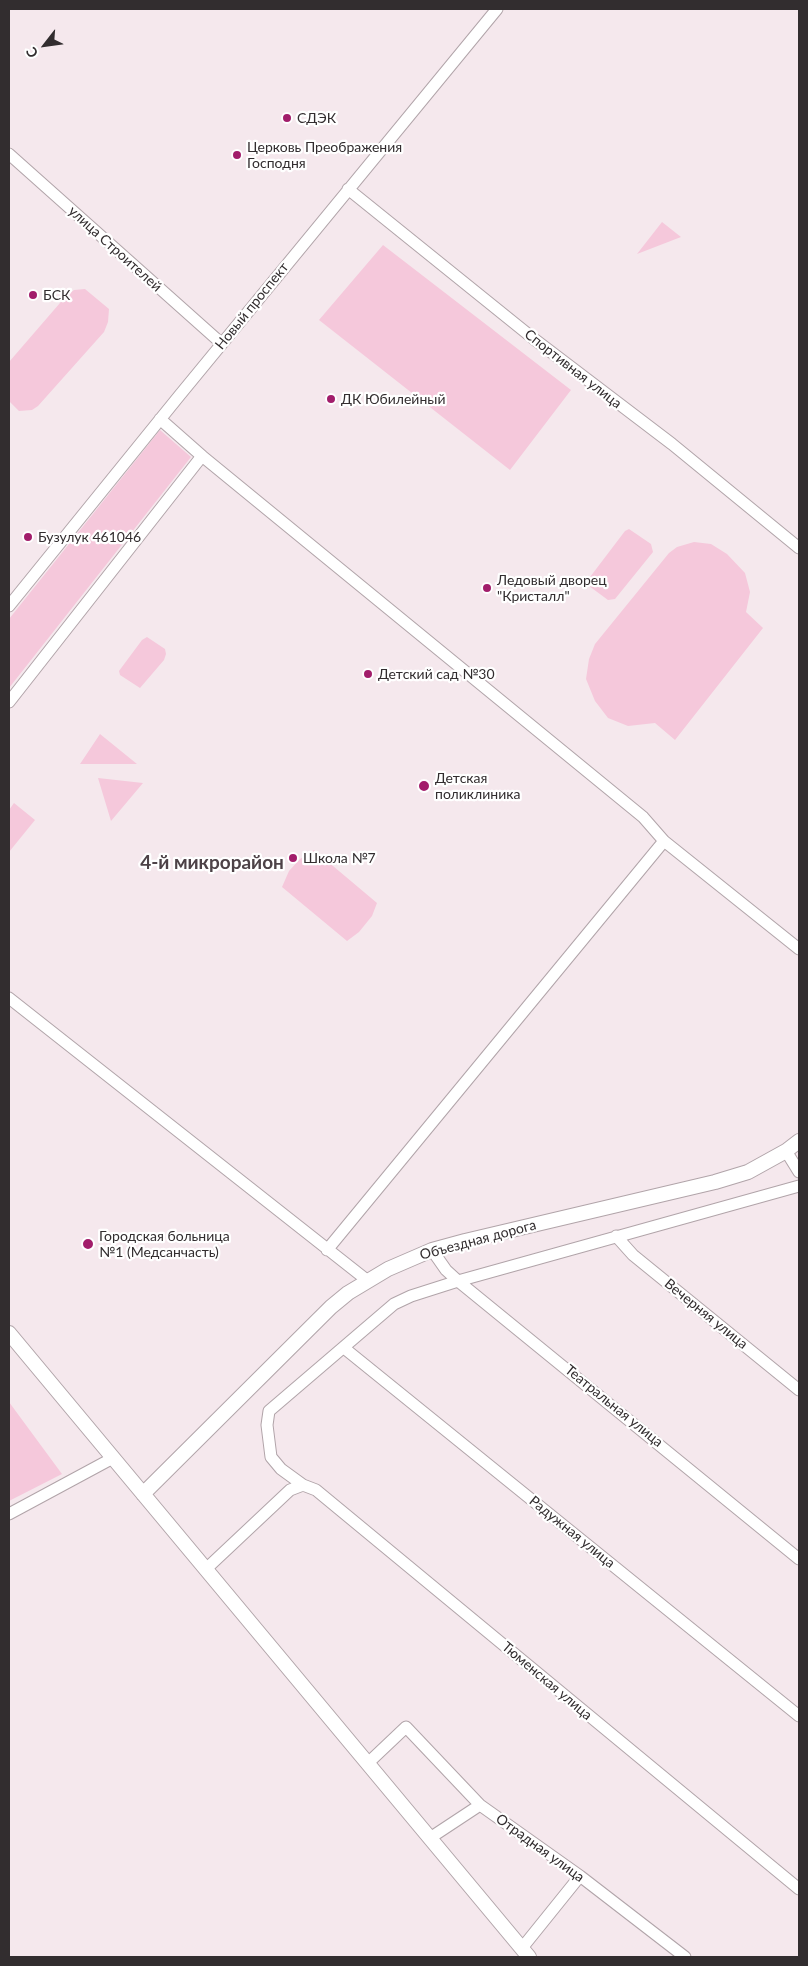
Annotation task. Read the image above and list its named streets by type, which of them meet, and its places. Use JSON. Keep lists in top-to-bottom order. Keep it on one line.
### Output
{"streets":{"main road":["Объездная дорога"],"street":["улица Строителей","Новый проспект","Спортивная улица","Вечерняя улица","Театральная улица","Радужная улица","Тюменская улица","Отрадная улица"]},"crossings":[["улица Строителей","Новый проспект"],["Новый проспект","Спортивная улица"],["Объездная дорога","Театральная улица"],["Радужная улица","Тюменская улица"]],"districts":["4-й микрорайон"],"places":["СДЭК","Церковь Преображения Господня","БСК","ДК Юбилейный","Бузулук 461046","Ледовый дворец \"Кристалл\"","Детский сад №30","Детская поликлиника","Школа №7","Городская больница №1 (Медсанчасть)"],"north":"bottom left"}
